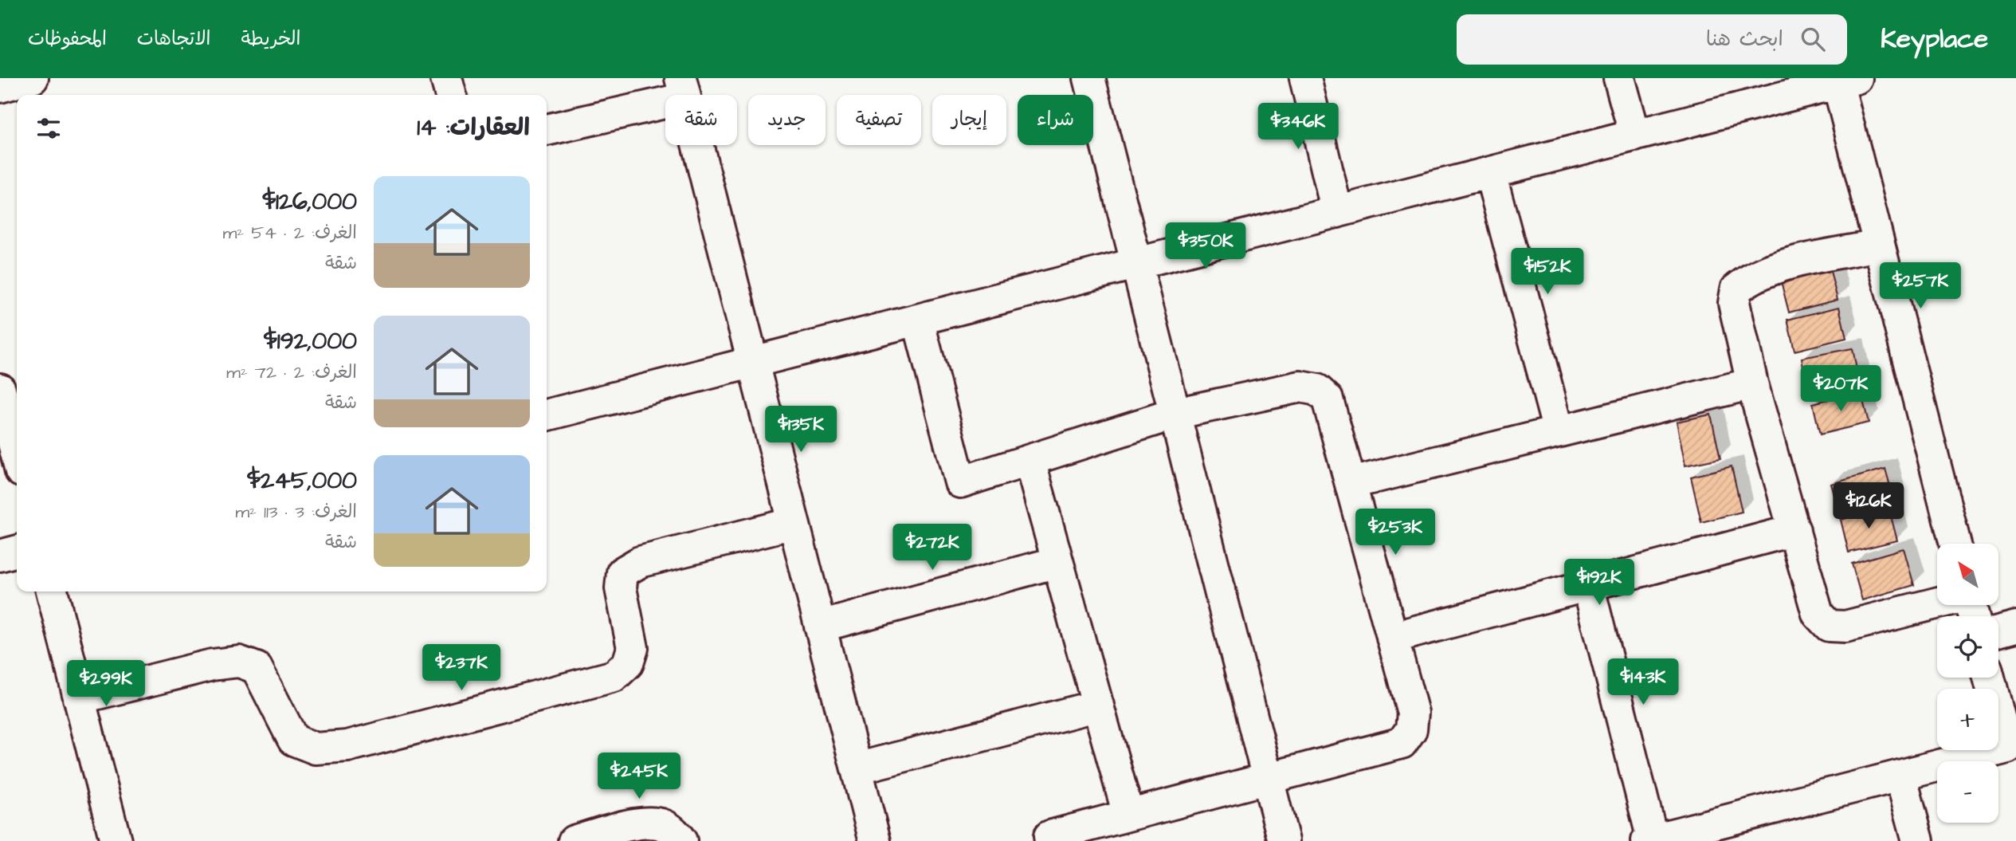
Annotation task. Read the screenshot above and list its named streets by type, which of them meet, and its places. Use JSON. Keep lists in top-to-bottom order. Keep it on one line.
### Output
{"north":"top left","page":{"header":"Keyplace","search":"ابحث هنا","nav":["الخريطة","الاتجاهات","المحفوظات"],"chip":["شراء","إيجار","تصفية","جديد","شقة"],"heading":"العقارات: 14","price":["$346K","$350K","$152K","$257K","$207K","$135K","$126K","$253K","$272K","$192K","$237K","$143K","$299K","$245K"],"list":[{"name":"$126,000","note":"الغرف: 2 · 54 m² · شقة"},{"name":"$192,000","note":"الغرف: 2 · 72 m² · شقة"},{"name":"$245,000","note":"الغرف: 3 · 113 m² · شقة"}],"map_buttons":["+","−"]}}
